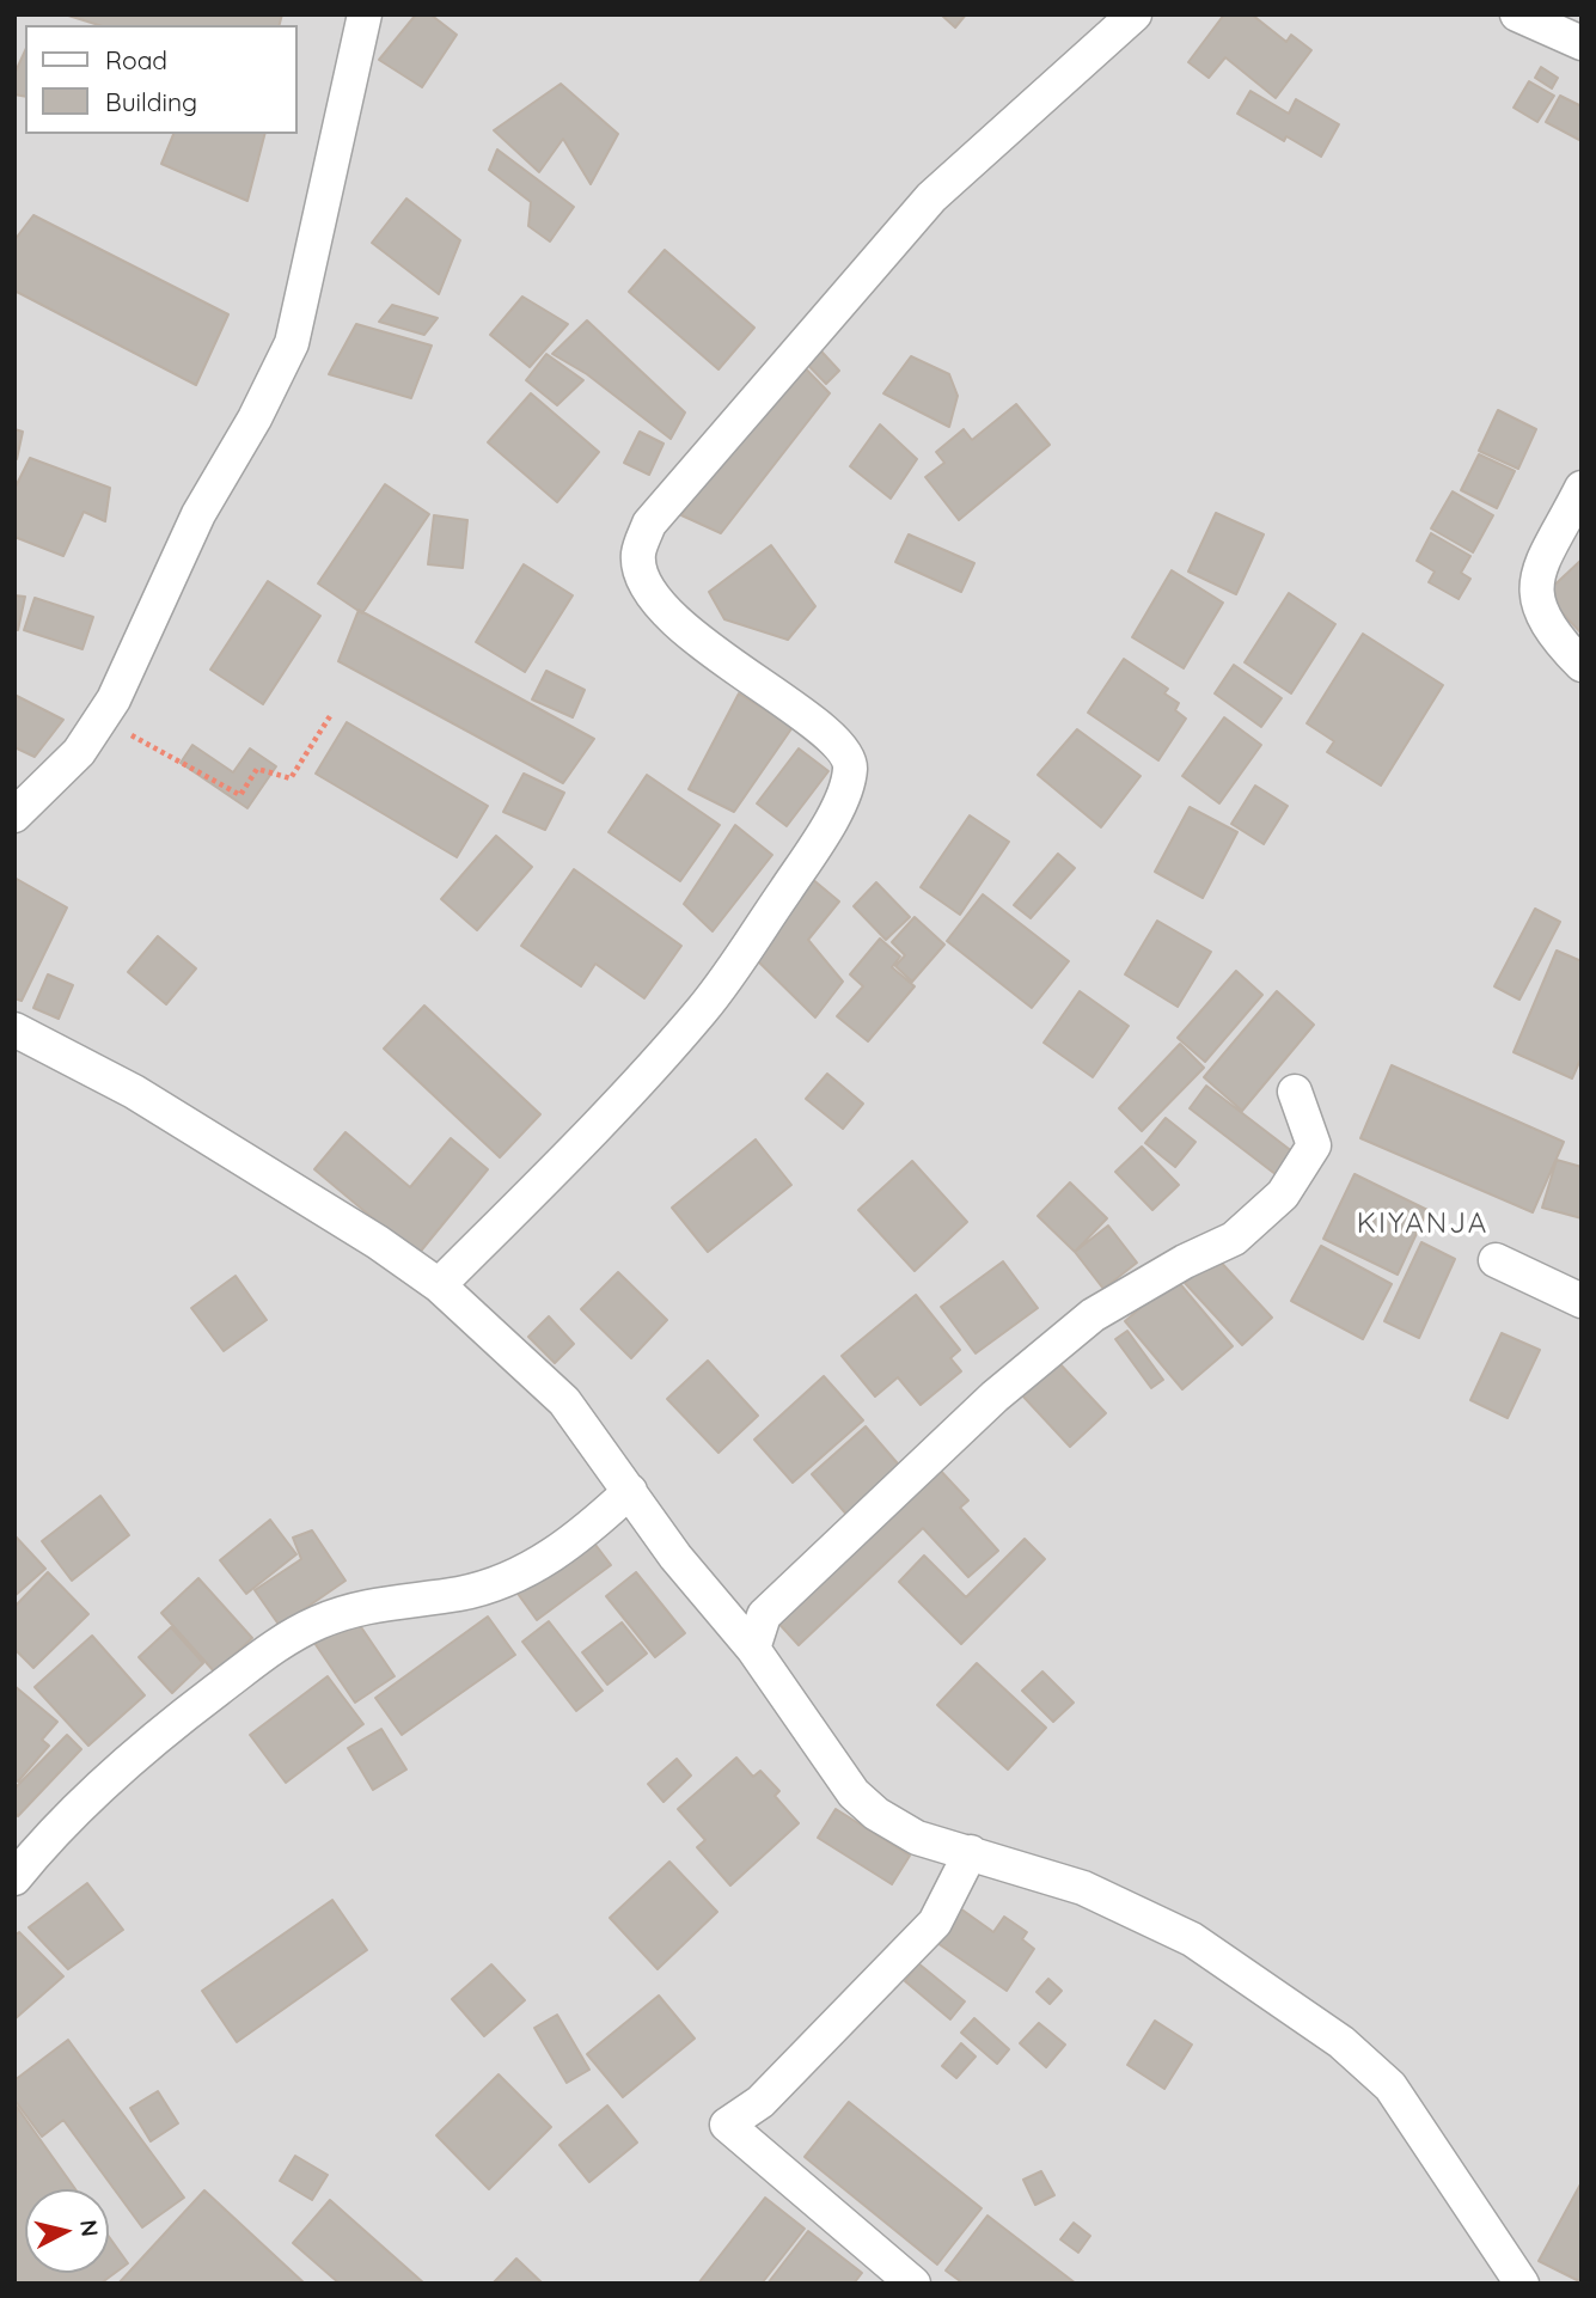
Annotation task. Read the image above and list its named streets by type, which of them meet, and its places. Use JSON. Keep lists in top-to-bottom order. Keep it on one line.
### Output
{"districts":["KIYANJA"],"legend":["Road","Building"],"north":"right"}
